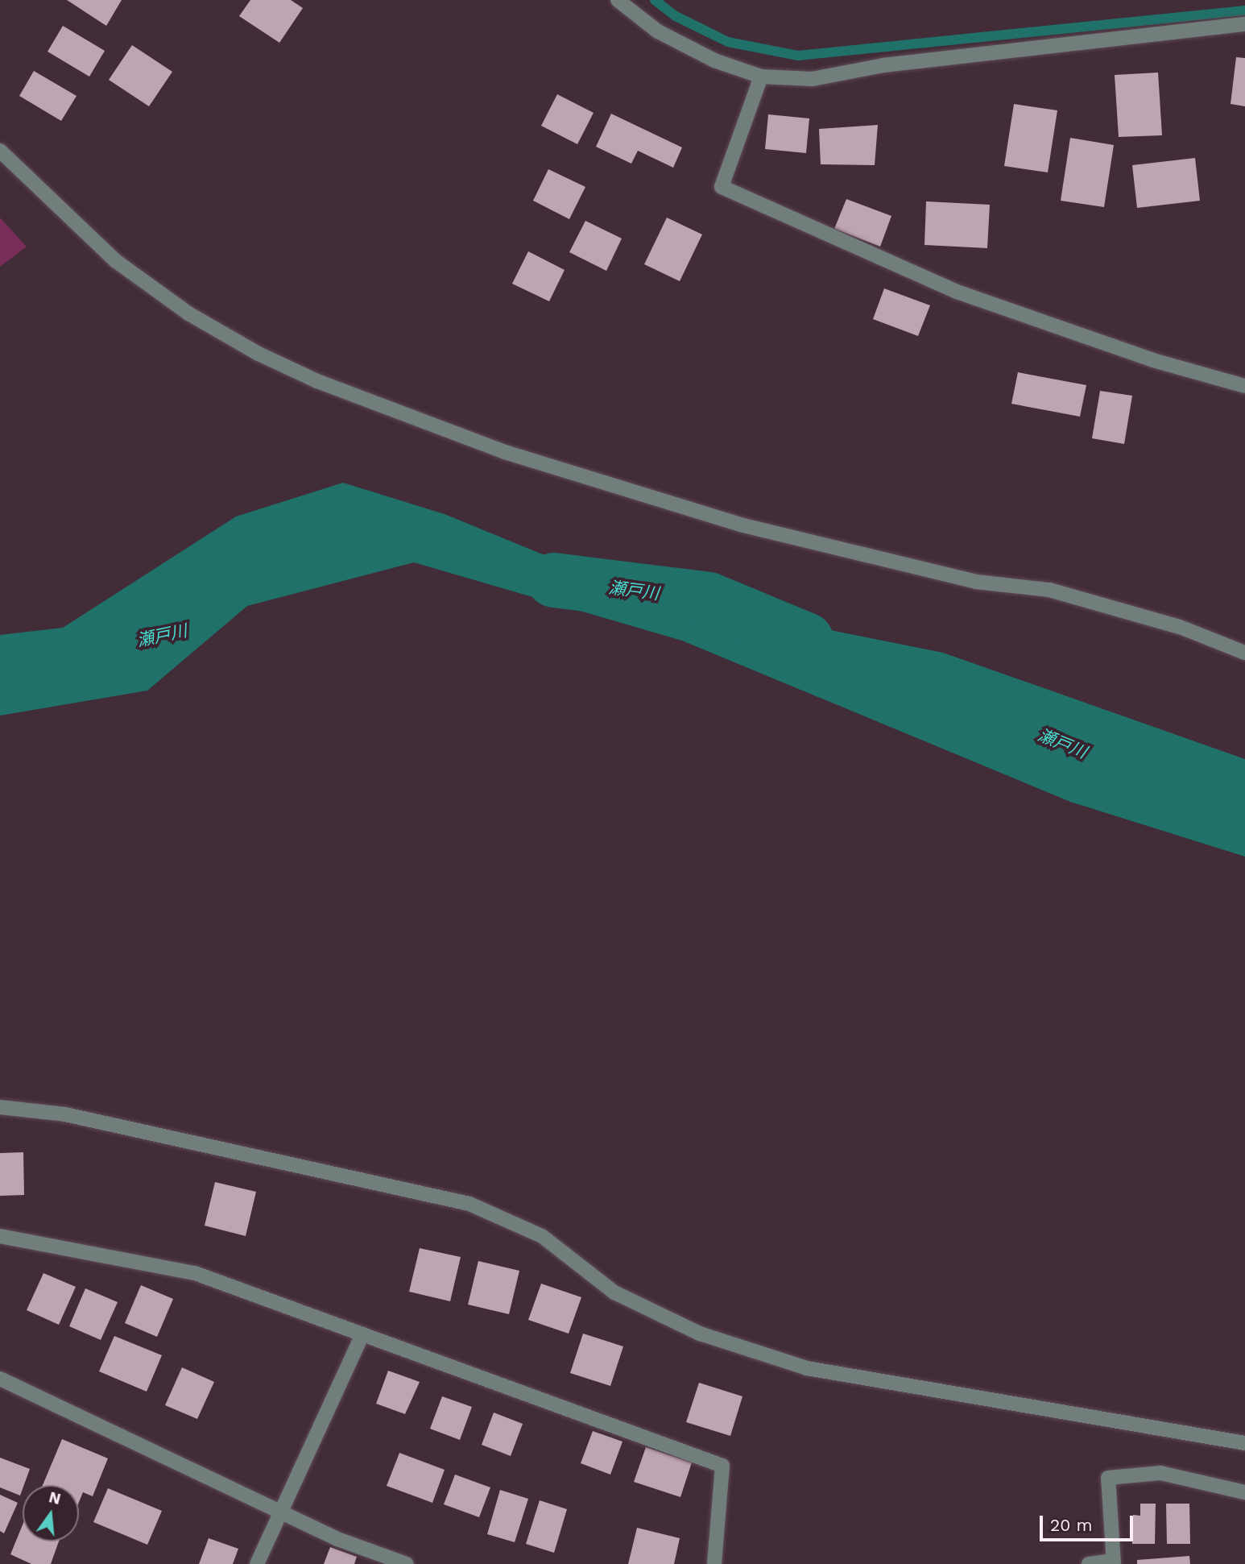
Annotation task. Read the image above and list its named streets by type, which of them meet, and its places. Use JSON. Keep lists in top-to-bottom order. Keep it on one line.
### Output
{"water":["瀬戸川"],"scale_bar":"20 m","north":"top"}
